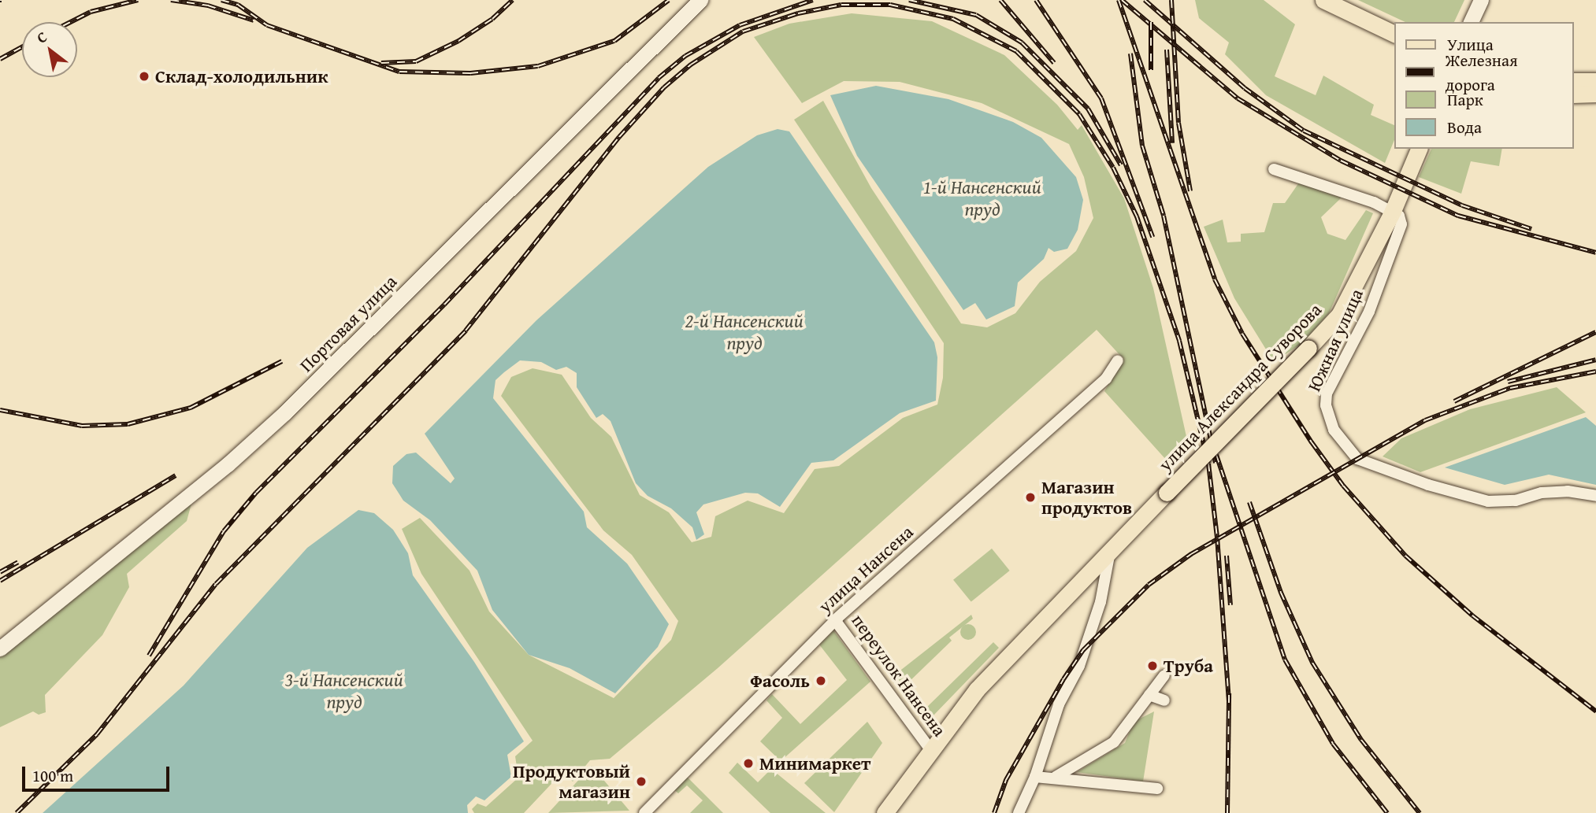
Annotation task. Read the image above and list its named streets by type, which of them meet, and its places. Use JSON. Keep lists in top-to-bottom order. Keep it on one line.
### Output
{"streets":{"main road":["Портовая улица","улица Александра Суворова"],"street":["Южная улица","улица Нансена","переулок Нансена"]},"crossings":[["Южная улица","улица Александра Суворова"],["улица Александра Суворова","переулок Нансена"],["улица Нансена","переулок Нансена"]],"water":["1-й Нансенский пруд","2-й Нансенский пруд","3-й Нансенский пруд"],"places":["Склад-холодильник","Магазин продуктов","Труба","Фасоль","Минимаркет","Продуктовый магазин"],"legend":["Улица","Железная дорога","Парк","Вода"],"scale_bar":"100 m","north":"top left"}
